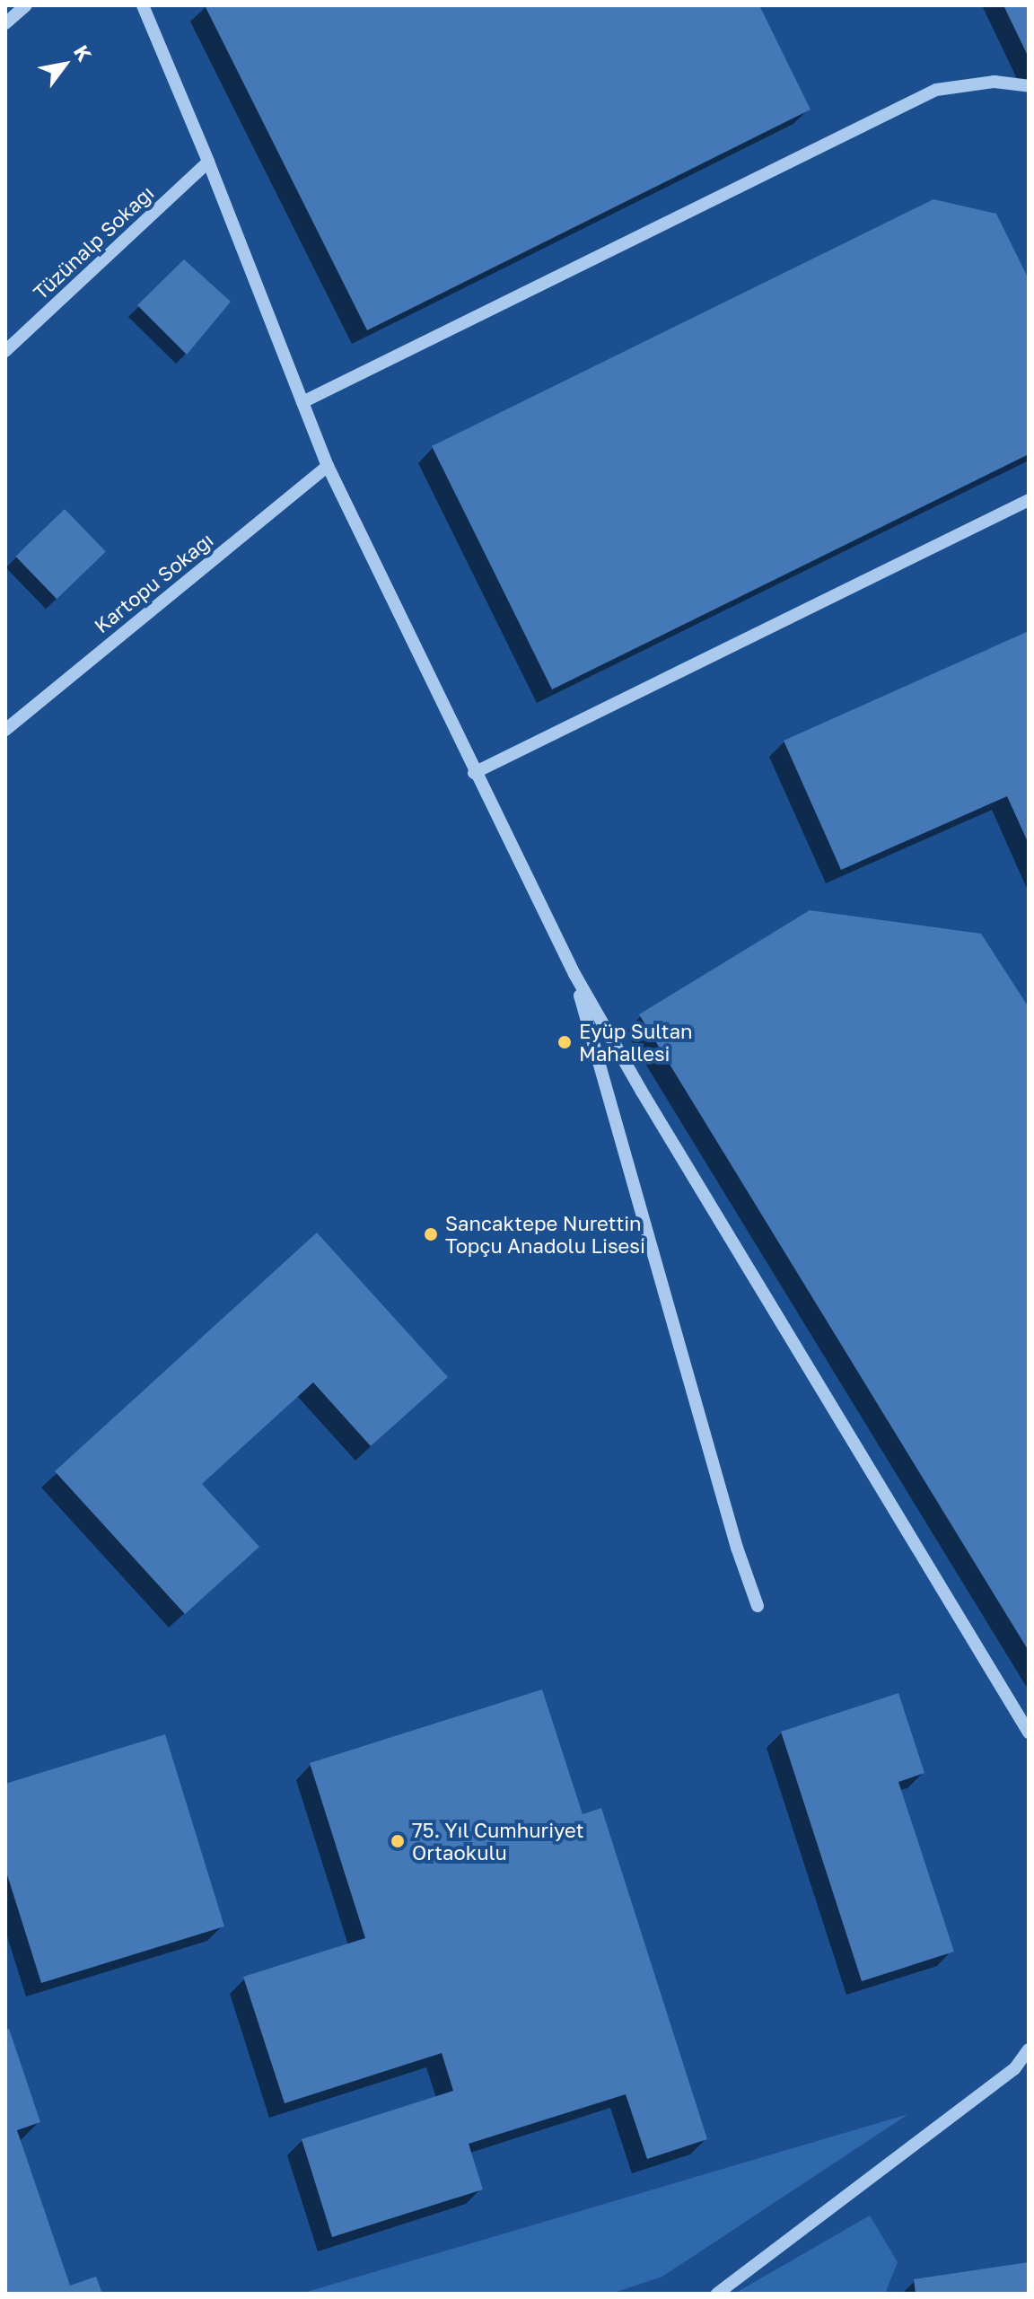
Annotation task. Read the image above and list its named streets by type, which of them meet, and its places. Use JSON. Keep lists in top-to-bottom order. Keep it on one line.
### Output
{"streets":{"street":["Tüzünalp Sokağı","Kartopu Sokağı"]},"places":["Eyüp Sultan Mahallesi","Sancaktepe Nurettin Topçu Anadolu Lisesi","75. Yıl Cumhuriyet Ortaokulu"],"north":"top right"}
